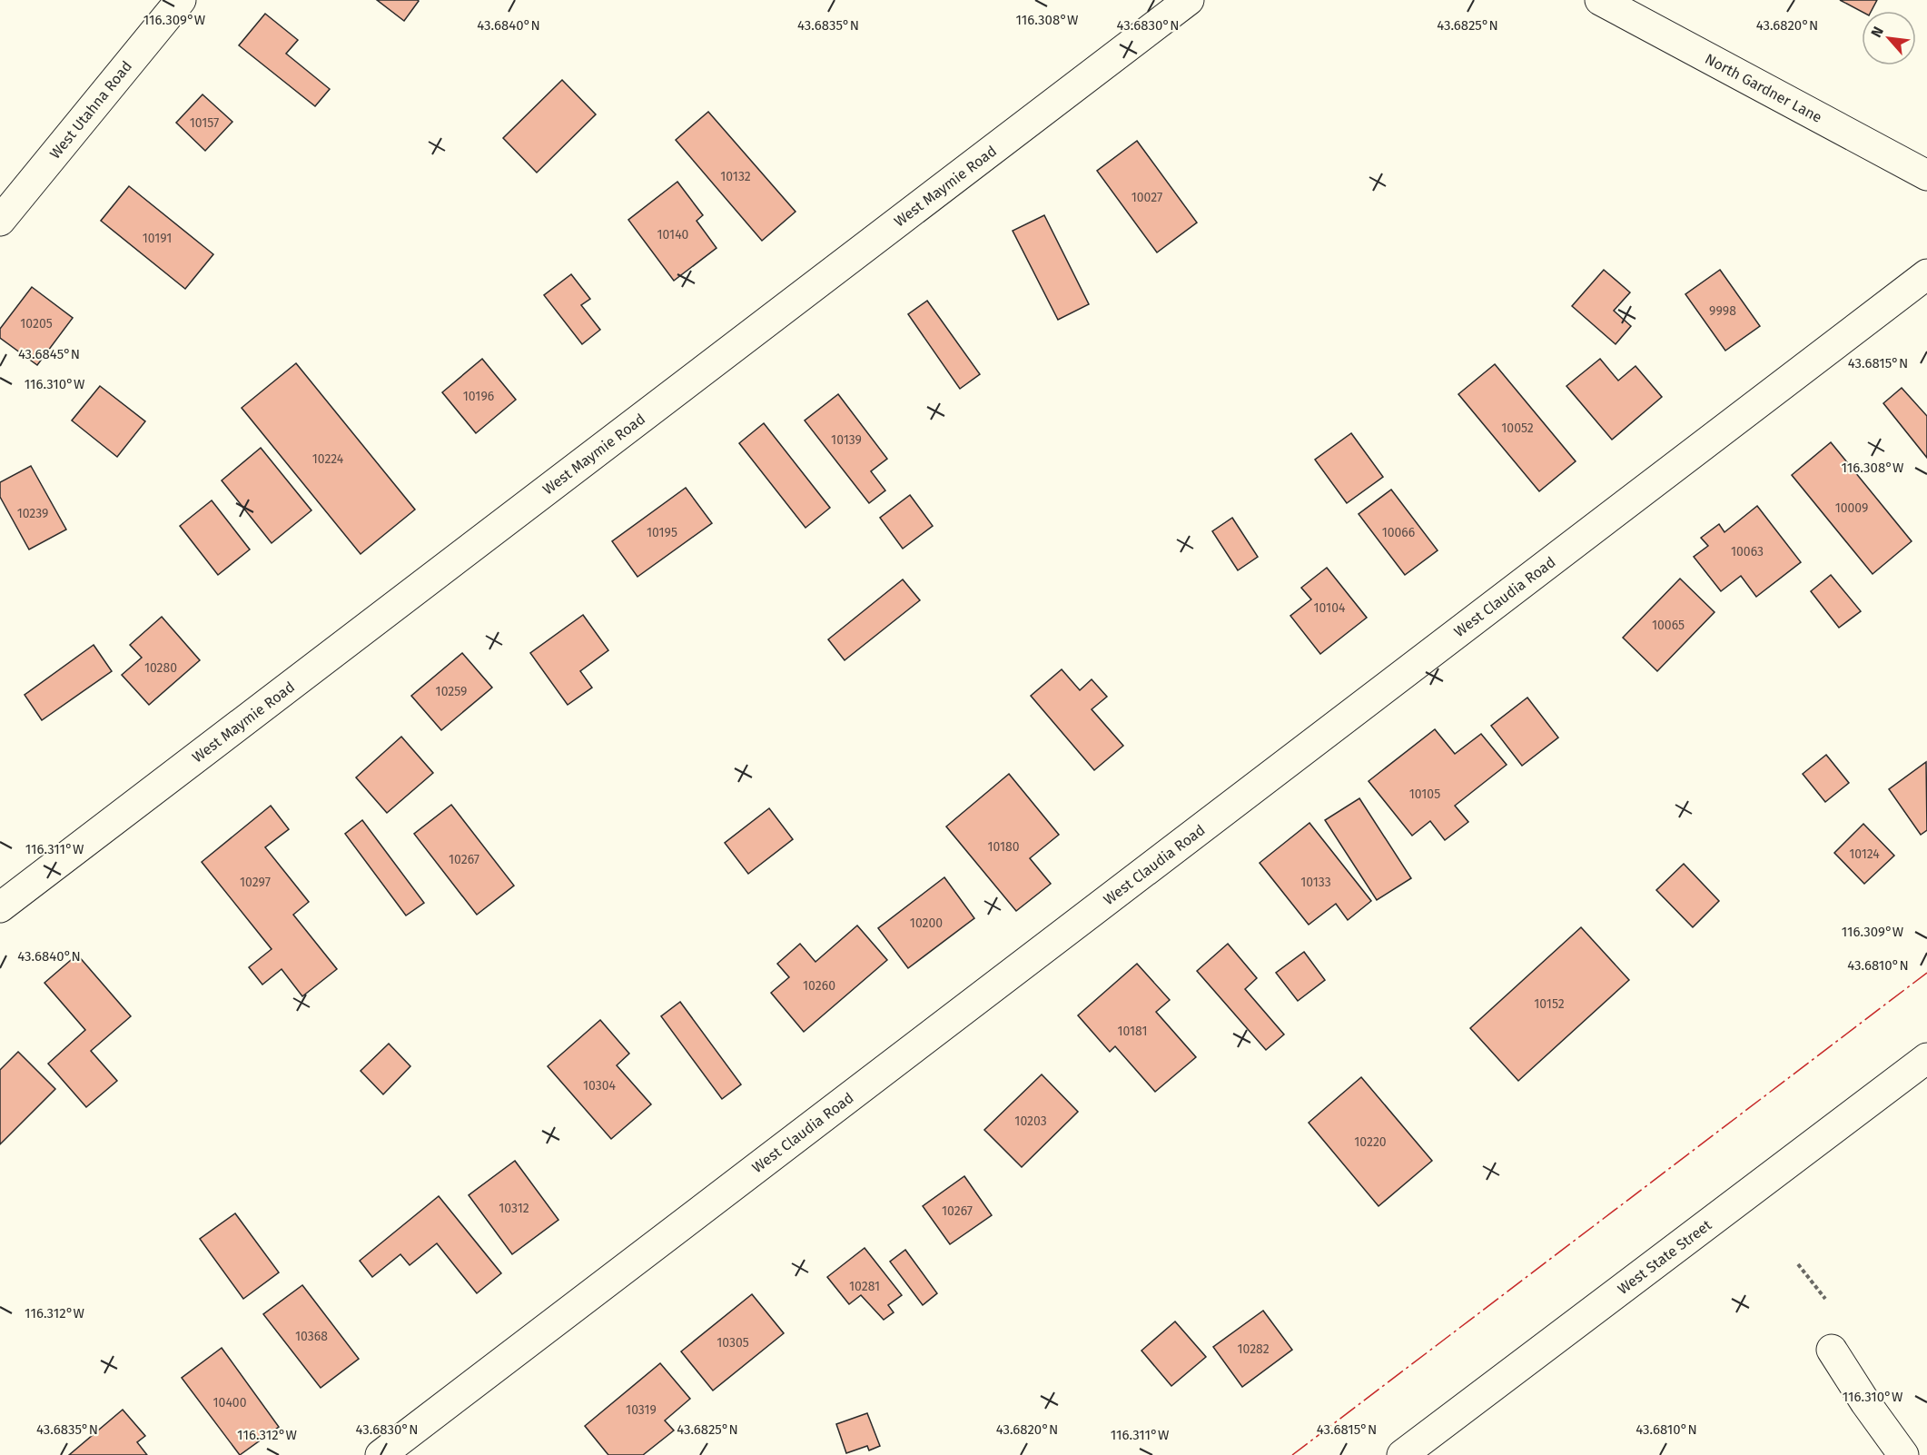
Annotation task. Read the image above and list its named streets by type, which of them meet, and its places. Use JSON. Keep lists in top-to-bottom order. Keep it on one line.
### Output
{"streets":{"street":["North Gardner Lane","West Utahna Road","West Maymie Road","West Claudia Road","West State Street"]},"house_numbers":["10157","10132","10027","10140","10191","9998","10205","10196","10052","10139","10224","10009","10239","10195","10066","10063","10104","10065","10280","10259","10105","10180","10124","10267","10297","10133","10200","10260","10152","10181","10304","10203","10220","10312","10267","10281","10368","10305","10282","10400","10319"],"north":"top left","coordinates":["116.309°W","116.308°W","43.6840°N","43.6835°N","43.6830°N","43.6825°N","43.6820°N","43.6845°N","43.6815°N","116.310°W","116.311°W","43.6810°N","116.312°W"]}
